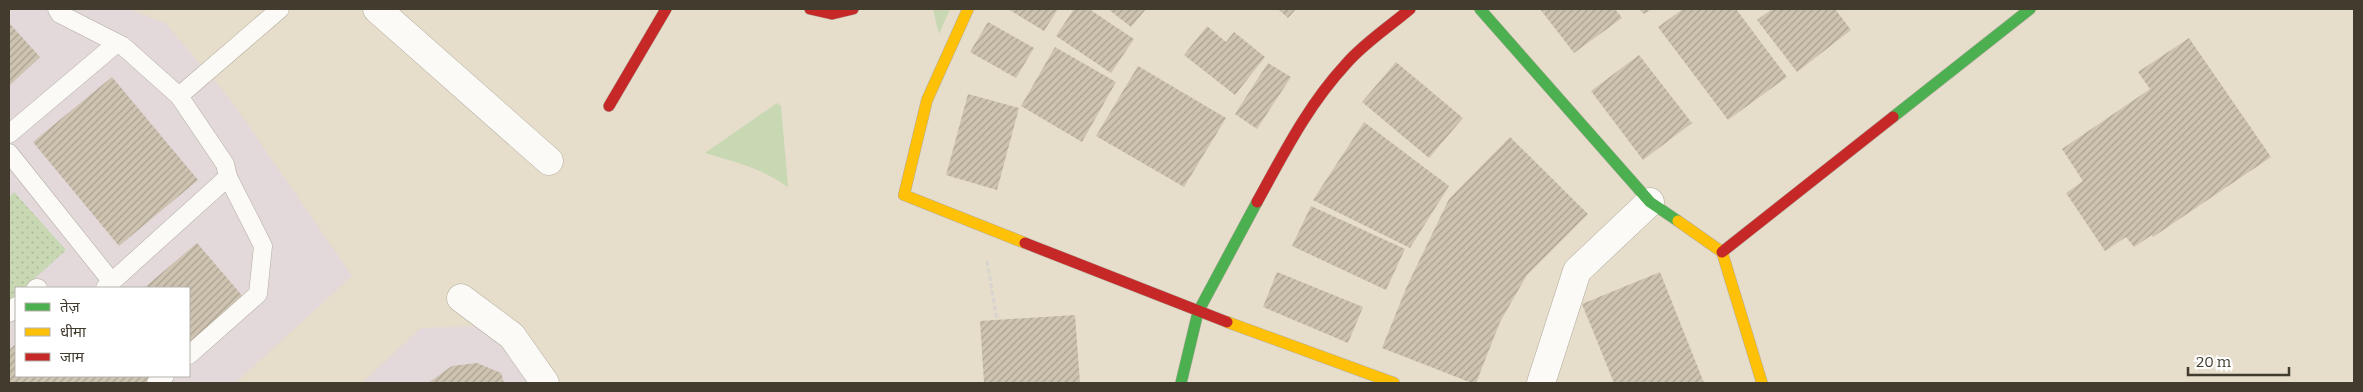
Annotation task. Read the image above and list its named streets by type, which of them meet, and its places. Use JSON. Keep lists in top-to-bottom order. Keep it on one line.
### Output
{"legend":["तेज़","धीमा","जाम"],"scale_bar":"20 m"}
